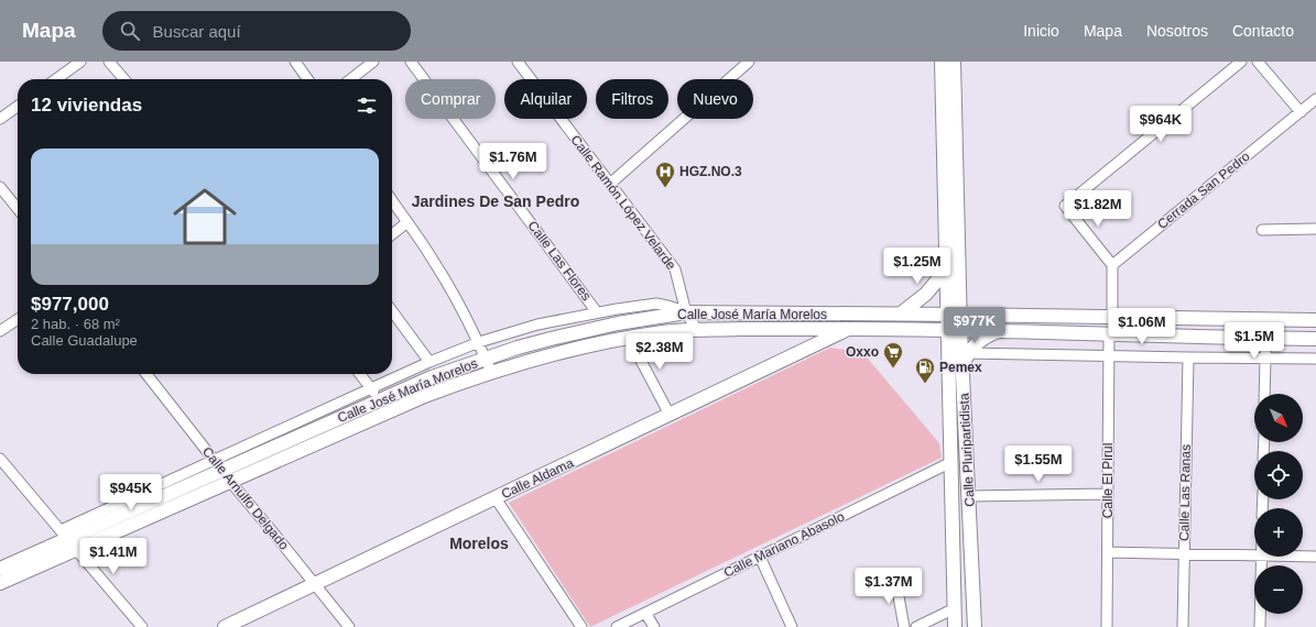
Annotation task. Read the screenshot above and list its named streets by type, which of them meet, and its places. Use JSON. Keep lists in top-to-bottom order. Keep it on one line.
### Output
{"streets":{"street":["Cerrada San Pedro","Calle Ramón López Velarde","Calle Las Flores","Calle José María Morelos","Calle Pluripartidista","Calle Aldama","Calle El Pirul","Calle Las Ranas","Calle Arnulfo Delgado","Calle Mariano Abasolo"]},"crossings":[["Calle Ramón López Velarde","Calle José María Morelos"],["Calle José María Morelos","Calle Pluripartidista"],["Calle José María Morelos","Calle Aldama"],["Calle José María Morelos","Calle El Pirul"],["Calle José María Morelos","Calle Arnulfo Delgado"],["Calle Pluripartidista","Calle Mariano Abasolo"],["Calle Aldama","Calle Arnulfo Delgado"]],"districts":["Jardines De San Pedro","Morelos"],"places":{"hospital":["HGZ.NO.3"],"supermarket":["Oxxo"],"fuel station":["Pemex"]},"north":"bottom right","page":{"header":"Mapa","search":"Buscar aquí","nav":["Inicio","Mapa","Nosotros","Contacto"],"chip":["Comprar","Alquilar","Filtros","Nuevo"],"heading":"12 viviendas","price":["$964K","$1.76M","$1.82M","$1.25M","$977K","$1.06M","$1.5M","$2.38M","$1.55M","$945K","$1.41M","$1.37M"],"list":[{"name":"$977,000","note":"2 hab. · 68 m² · Calle Guadalupe"}],"map_buttons":["+","−"]}}
